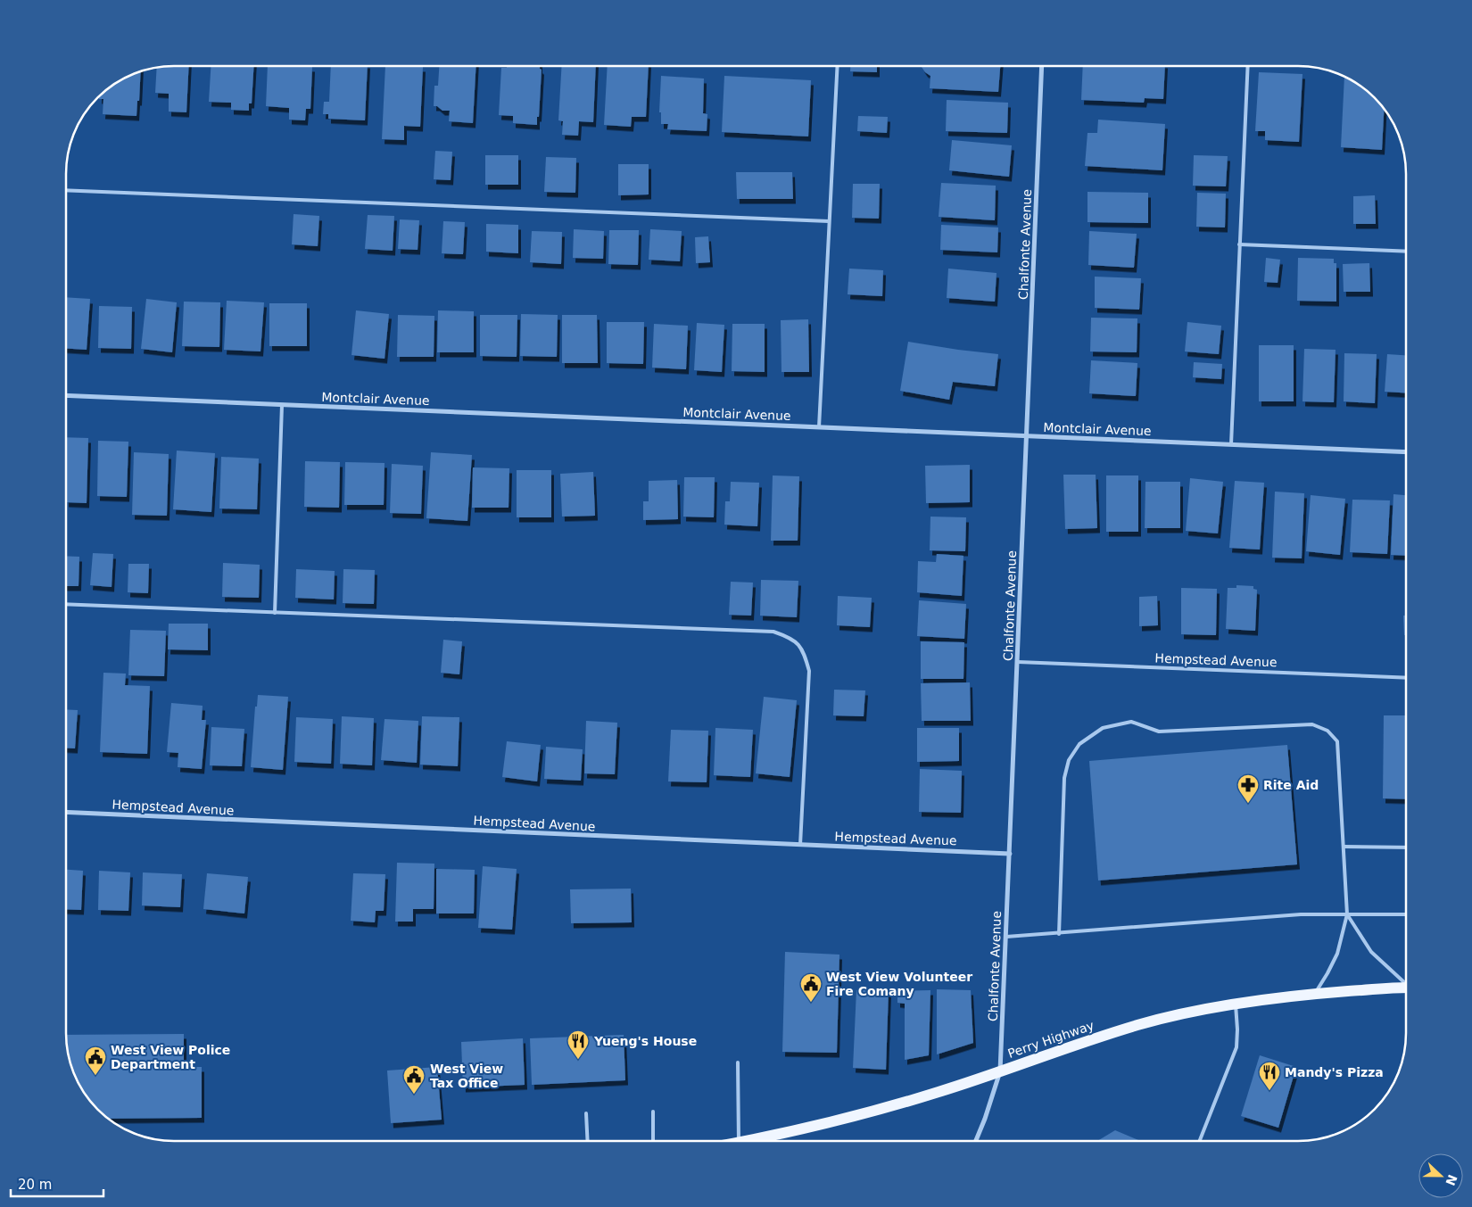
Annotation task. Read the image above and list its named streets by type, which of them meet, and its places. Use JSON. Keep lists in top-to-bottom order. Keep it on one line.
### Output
{"streets":{"main road":["Perry Highway"],"street":["Chalfonte Avenue","Montclair Avenue","Hempstead Avenue"]},"crossings":[["Chalfonte Avenue","Montclair Avenue"],["Chalfonte Avenue","Hempstead Avenue"],["Chalfonte Avenue","Perry Highway"]],"places":{"pharmacy":["Rite Aid"],"public building":["West View Volunteer Fire Comany","West View Police Department","West View Tax Office"],"restaurant":["Yueng's House","Mandy's Pizza"]},"scale_bar":"20 m","north":"right"}
